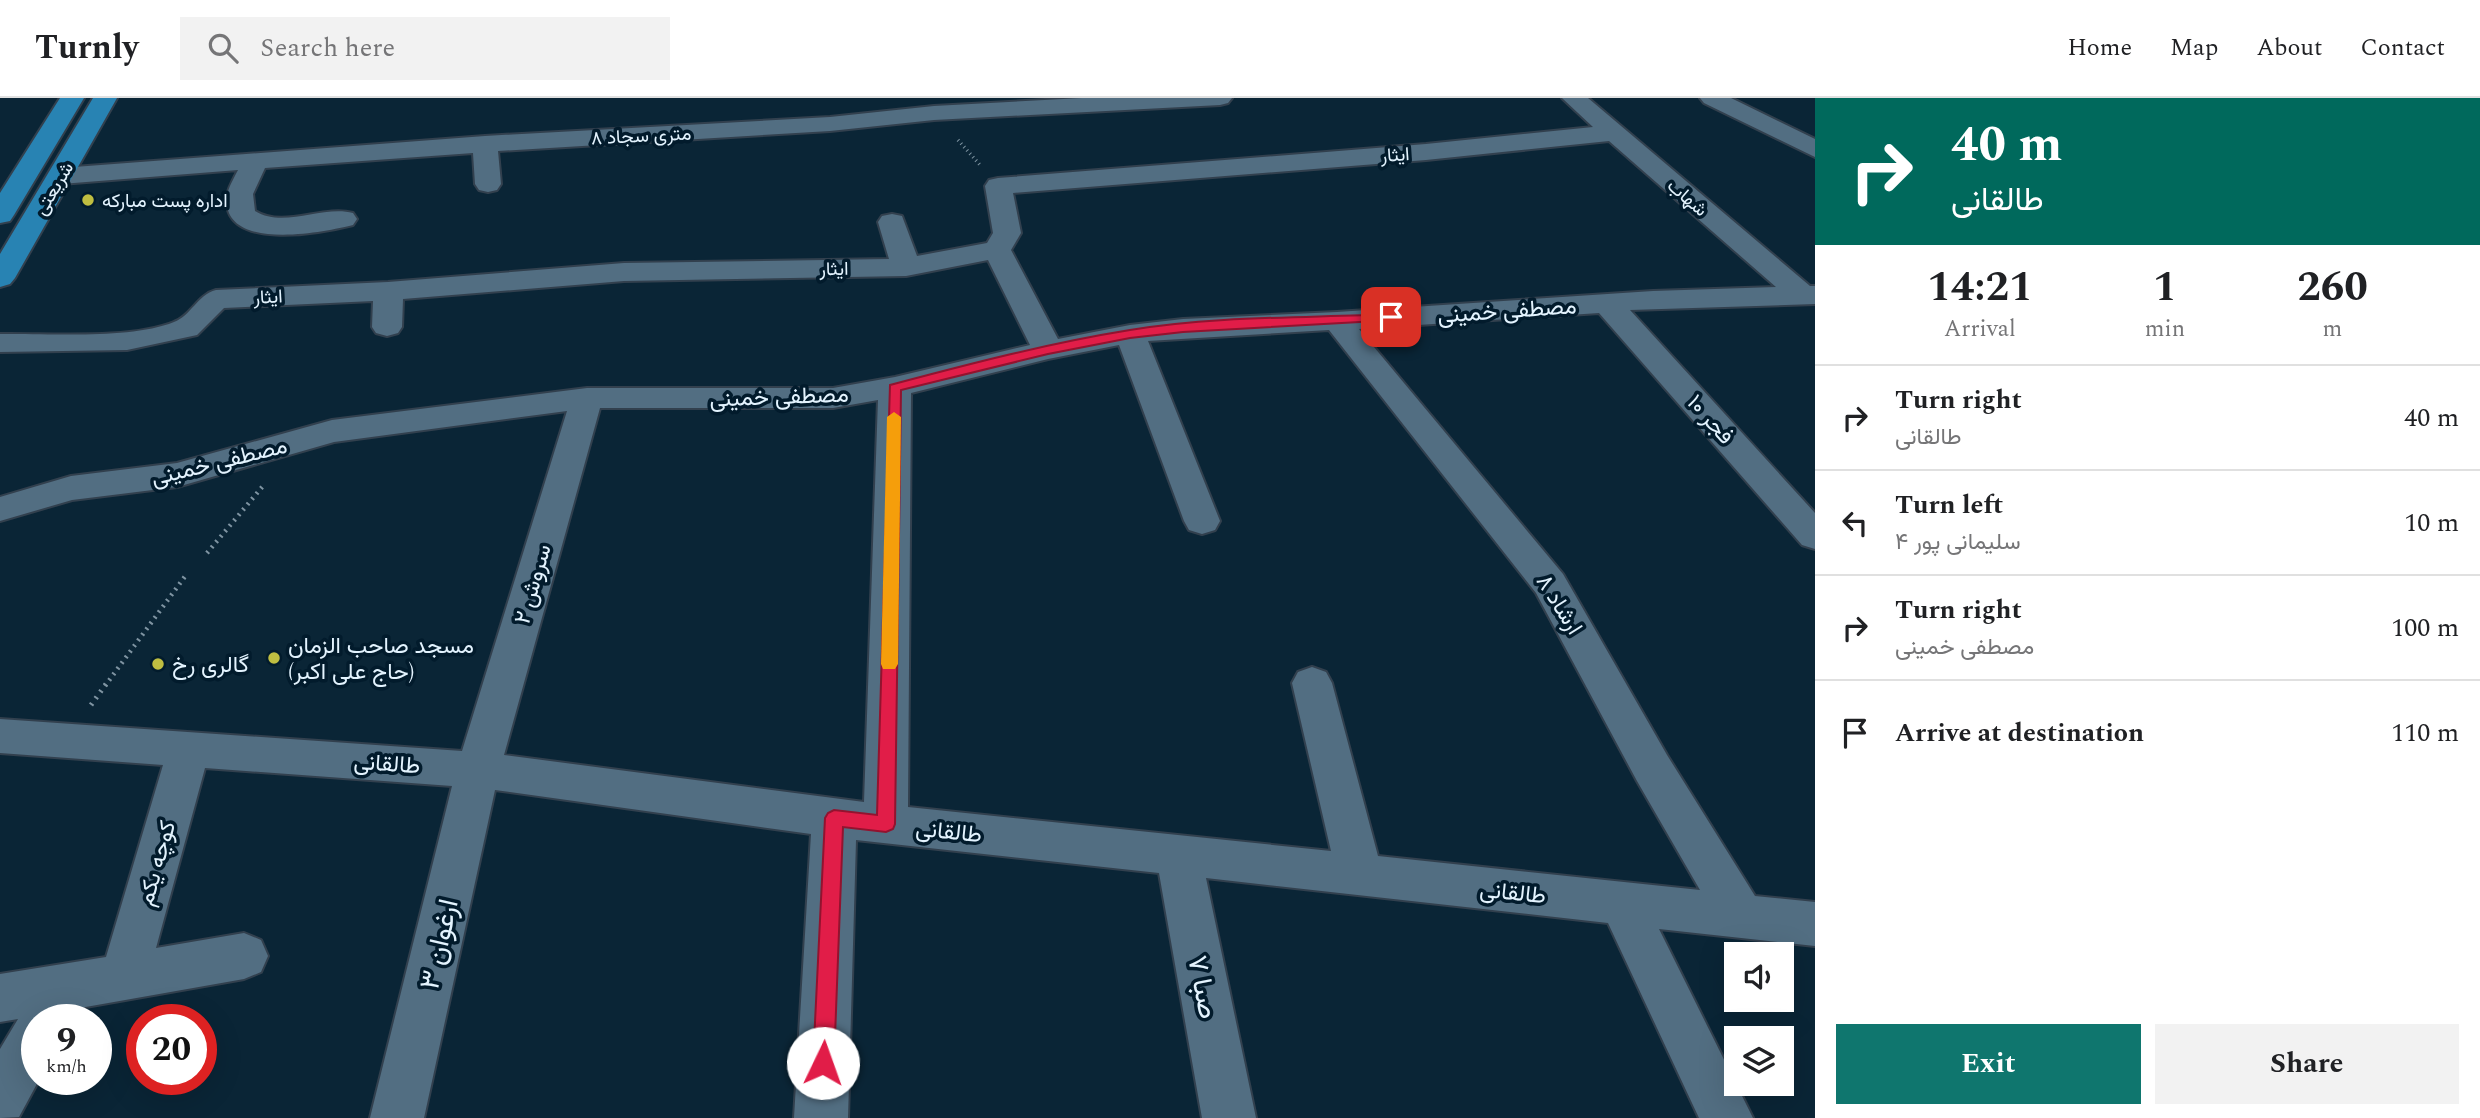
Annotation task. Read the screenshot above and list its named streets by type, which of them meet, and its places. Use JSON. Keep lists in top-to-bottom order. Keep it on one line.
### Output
{"streets":{"main road":["شریعتی"],"street":["۸ متری سجاد","ایثار","شهاب","مصطفی خمینی","فجر ۱۰","سروش ۲","ارشاد ۸","طالقانی","کوچه یکم","ارغوان ۳","صبا ۷"]},"crossings":[["۸ متری سجاد","شریعتی"],["ایثار","شهاب"],["شهاب","مصطفی خمینی"],["مصطفی خمینی","فجر ۱۰"],["مصطفی خمینی","سروش ۲"],["مصطفی خمینی","ارشاد ۸"],["سروش ۲","طالقانی"],["سروش ۲","ارغوان ۳"],["ارشاد ۸","طالقانی"],["طالقانی","کوچه یکم"],["طالقانی","ارغوان ۳"],["طالقانی","صبا ۷"]],"places":["اداره پست مبارکه","مسجد صاحب الزمان (حاج علی اکبر)","گالری رخ"],"page":{"header":"Turnly","search":"Search here","nav":["Home","Map","About","Contact"],"turn":["40 m","طالقانی"],"eta":["14:21","Arrival","1","min","260","m"],"list":[{"name":"Turn right","note":"طالقانی","value":"40 m"},{"name":"Turn left","note":"سلیمانی پور ۴","value":"10 m"},{"name":"Turn right","note":"مصطفی خمینی","value":"100 m"},{"name":"Arrive at destination","value":"110 m"}],"speed":"9 km/h","limit":"20","buttons":["Exit","Share"]}}
